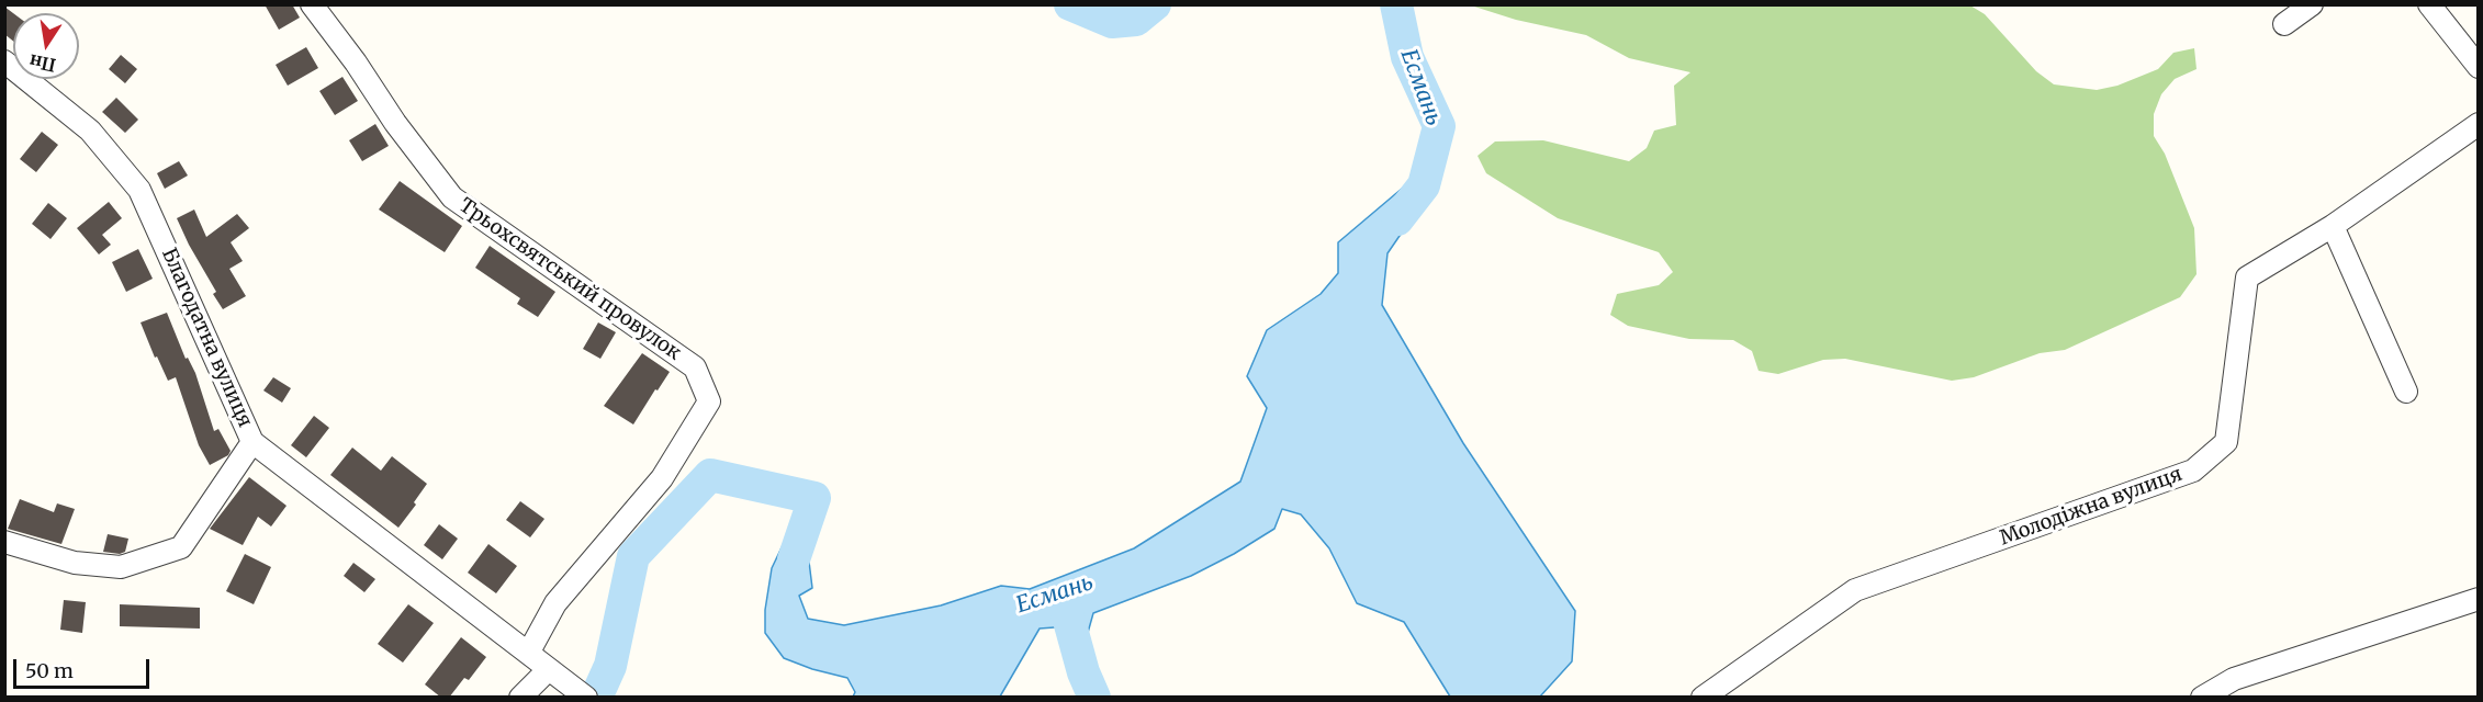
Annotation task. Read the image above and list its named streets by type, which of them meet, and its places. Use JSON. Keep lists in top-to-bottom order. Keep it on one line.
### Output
{"streets":{"street":["Трьохсвятський провулок","Благодатна вулиця","Молодіжна вулиця"]},"crossings":[["Трьохсвятський провулок","Благодатна вулиця"]],"water":["Есмань"],"scale_bar":"50 m","north":"bottom"}
